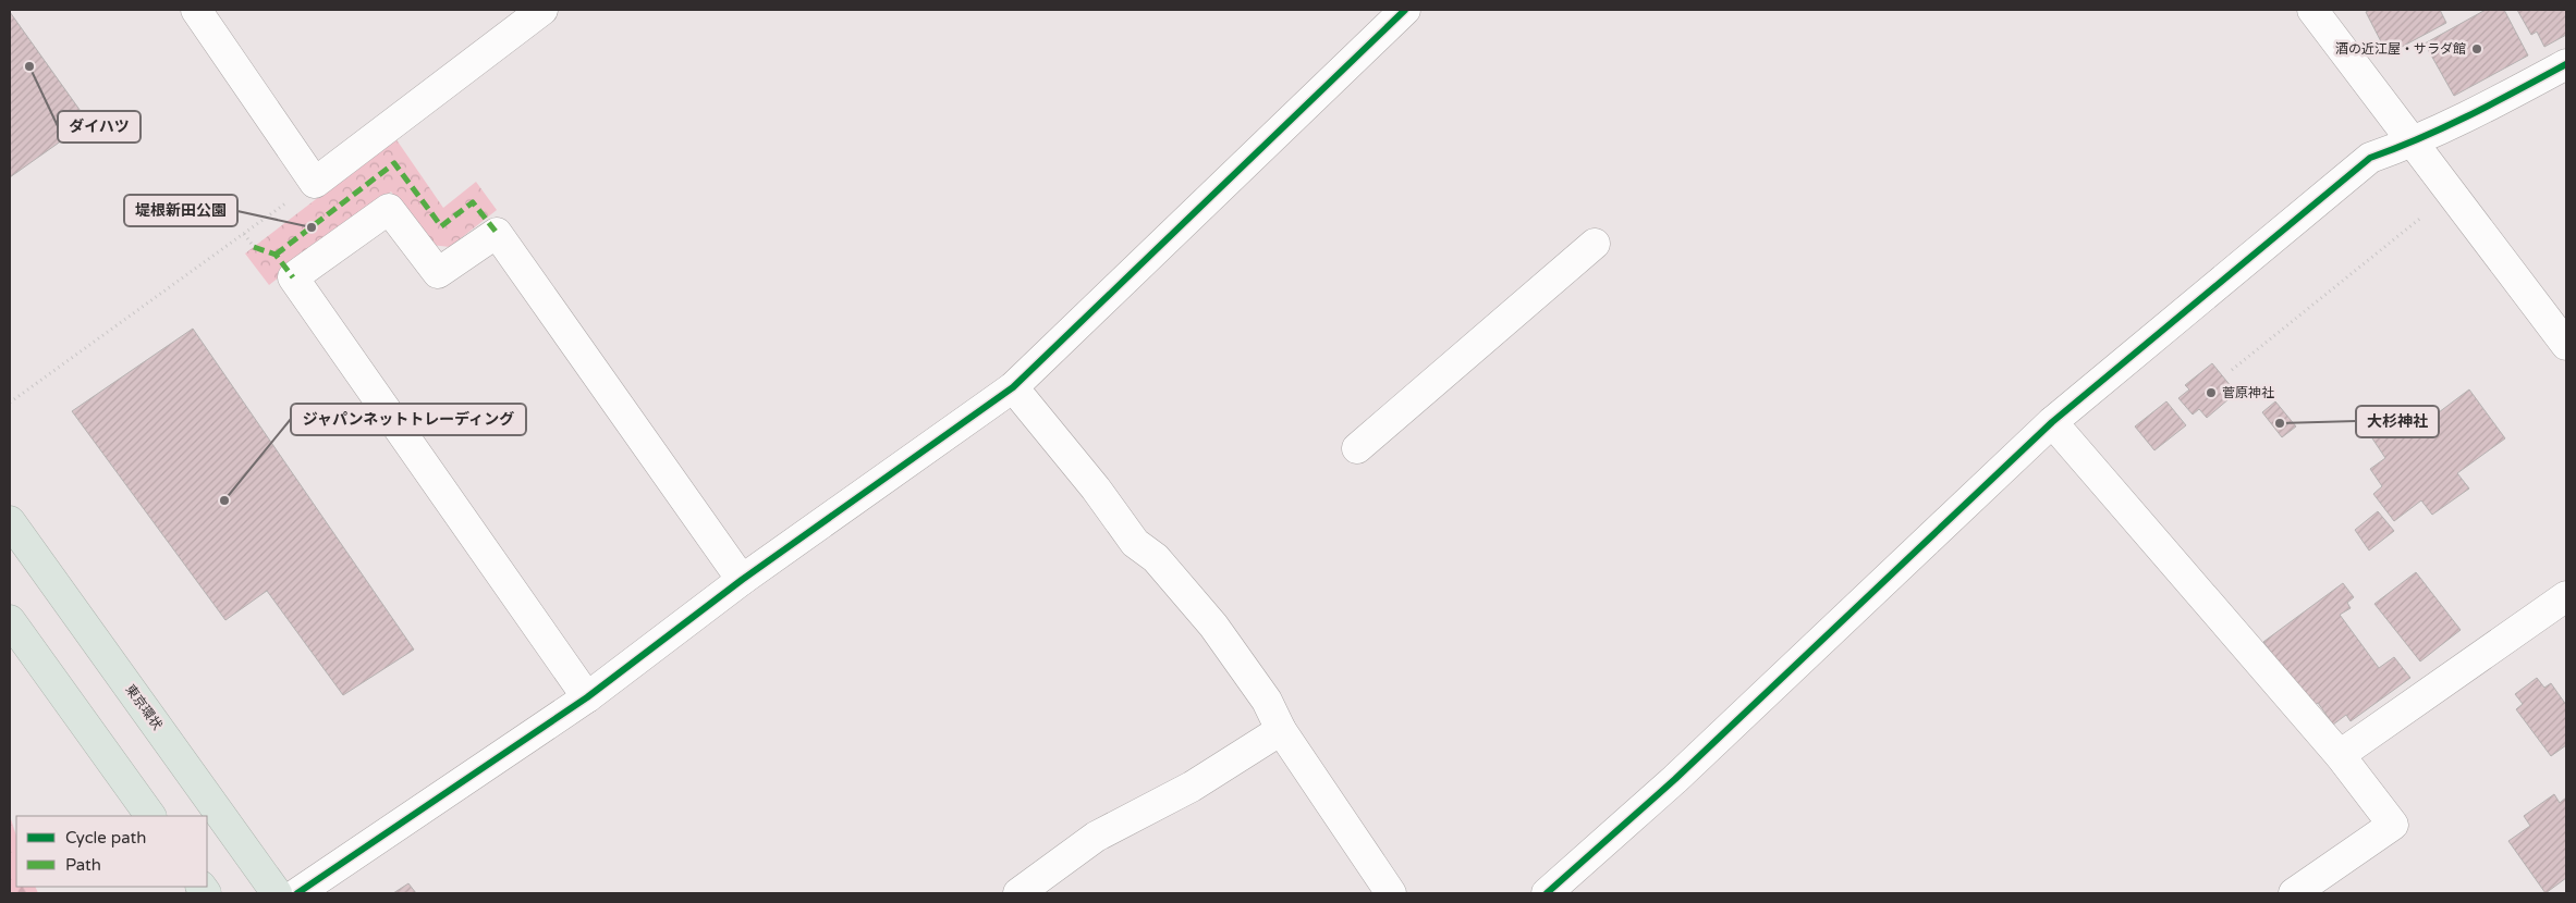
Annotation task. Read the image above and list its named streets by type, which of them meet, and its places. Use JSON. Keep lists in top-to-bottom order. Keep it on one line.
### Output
{"streets":{"highway":["東京環状"]},"places":["酒の近江屋・サラダ館","ダイハツ","堤根新田公園","菅原神社","大杉神社","ジャパンネットトレーディング"],"legend":["Cycle path","Path"]}
